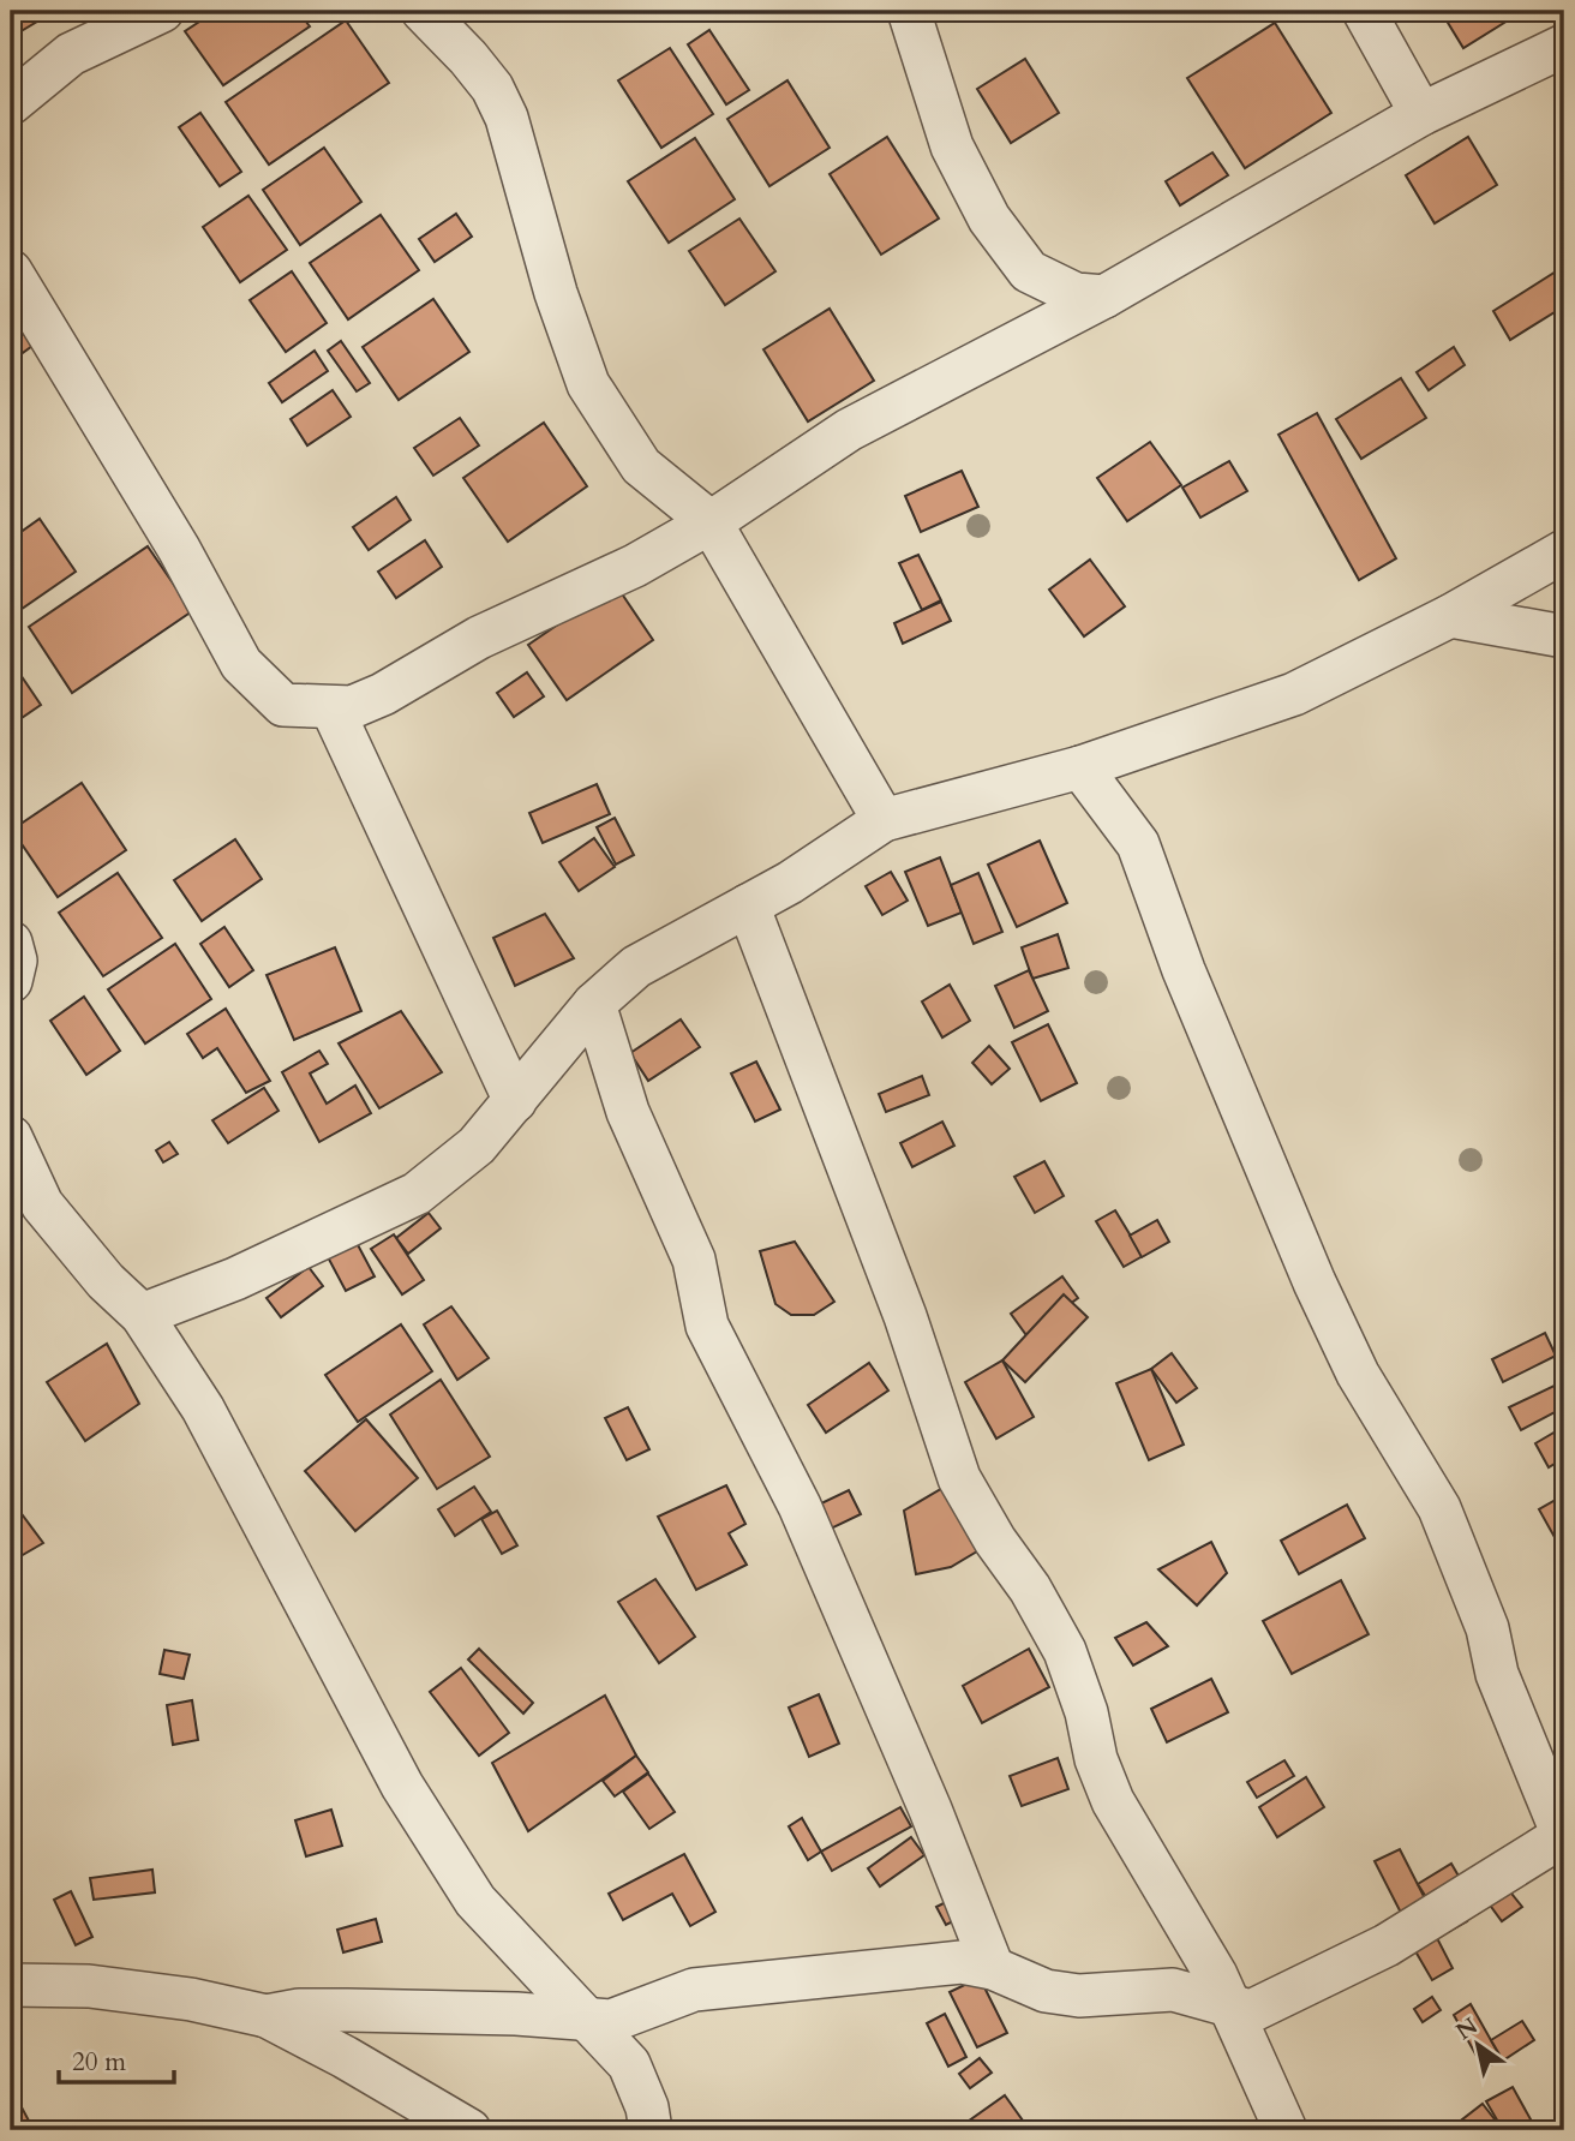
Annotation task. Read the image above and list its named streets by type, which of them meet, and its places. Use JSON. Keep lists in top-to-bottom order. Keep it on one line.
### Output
{"scale_bar":"20 m","north":"top left"}
